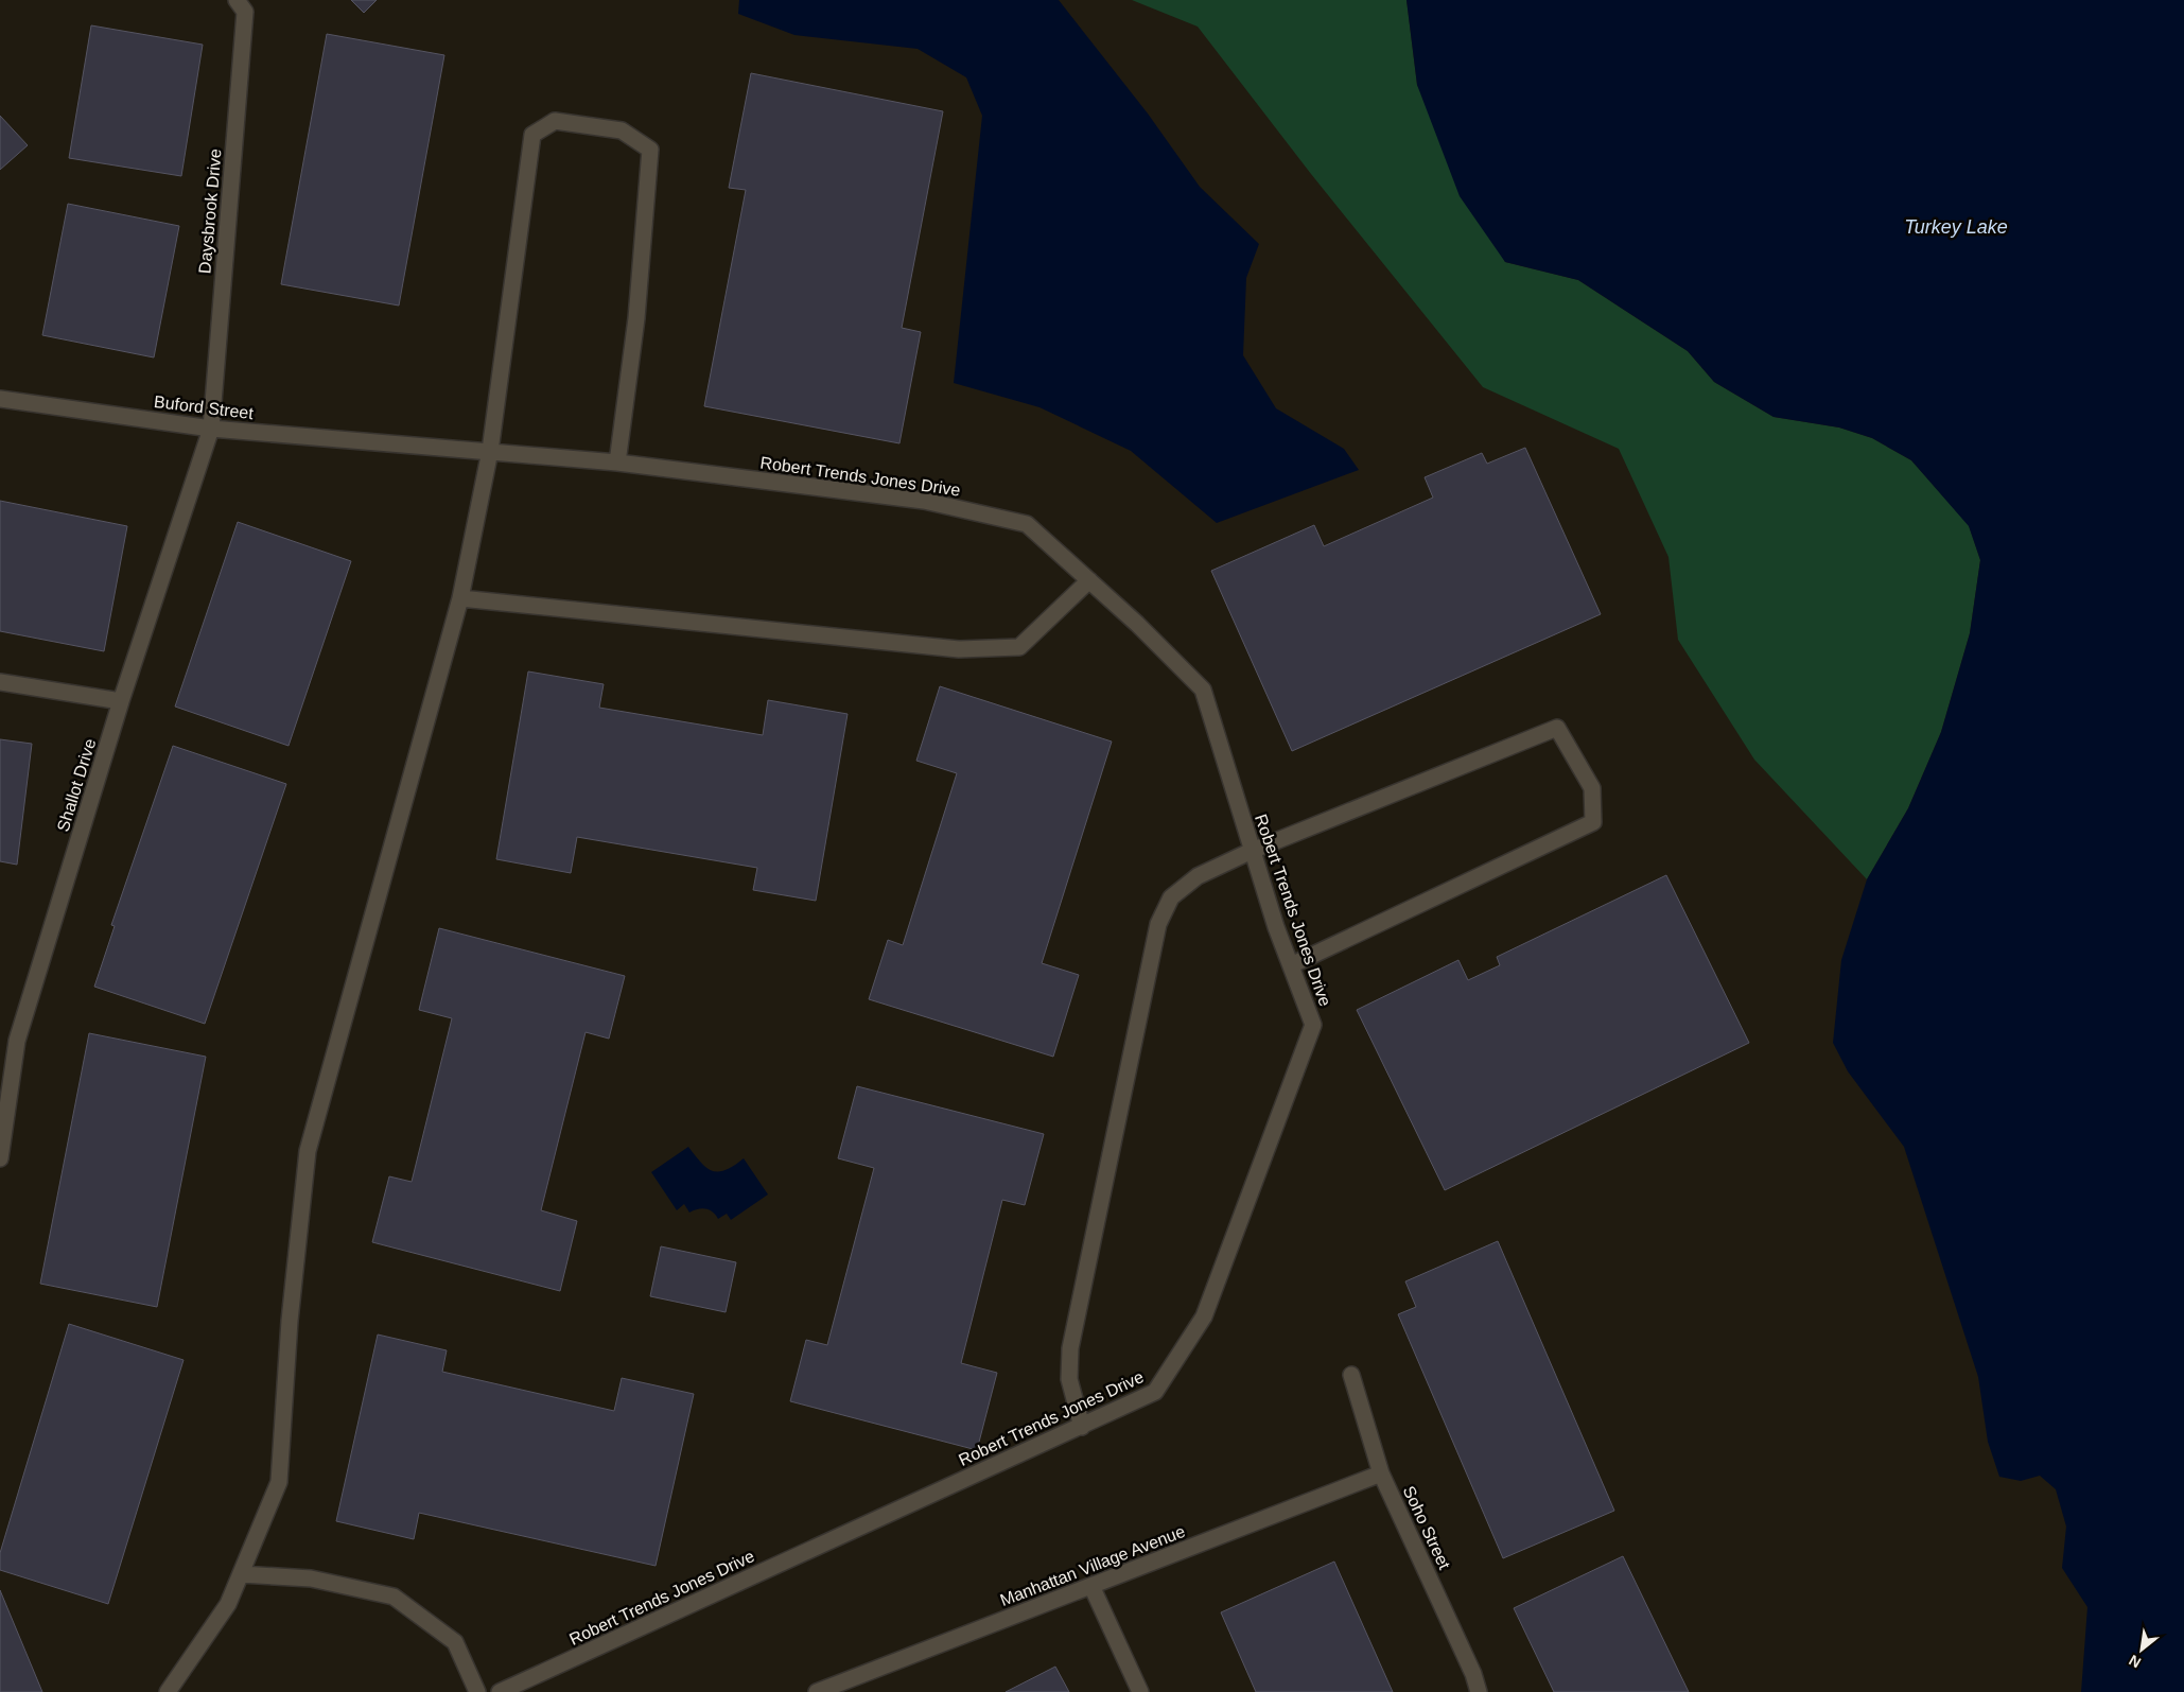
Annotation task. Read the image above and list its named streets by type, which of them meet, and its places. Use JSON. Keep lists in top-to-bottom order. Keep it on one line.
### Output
{"streets":{"street":["Daysbrook Drive","Buford Street","Robert Trends Jones Drive","Shallot Drive","Soho Street","Manhattan Village Avenue"]},"crossings":[["Daysbrook Drive","Buford Street"],["Daysbrook Drive","Shallot Drive"],["Buford Street","Robert Trends Jones Drive"],["Buford Street","Shallot Drive"],["Soho Street","Manhattan Village Avenue"]],"water":["Turkey Lake"],"north":"bottom left"}
